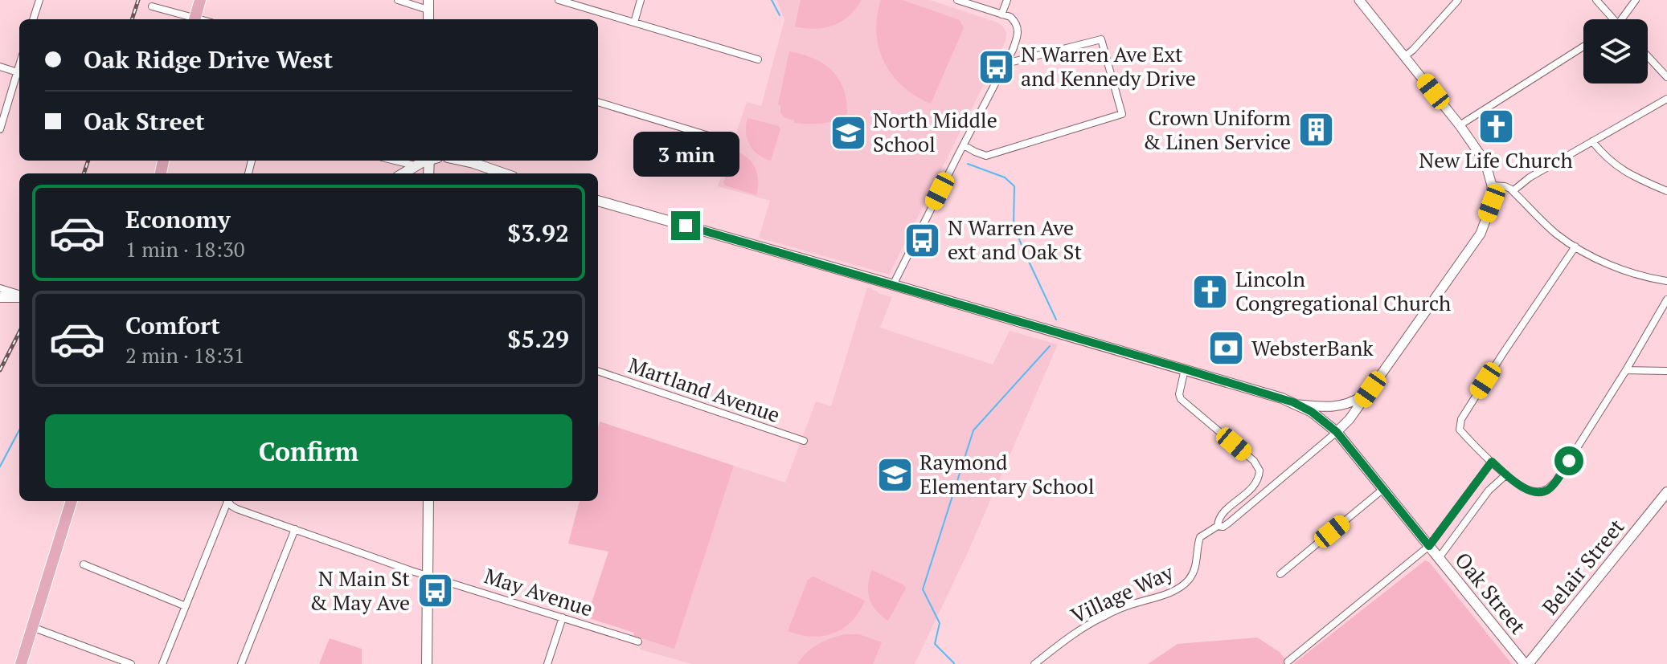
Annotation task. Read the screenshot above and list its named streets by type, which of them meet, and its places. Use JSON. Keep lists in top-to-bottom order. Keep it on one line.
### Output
{"streets":{"main road":["Belair Street","Oak Street"],"street":["Martland Avenue","May Avenue","Village Way"]},"crossings":[["Belair Street","Oak Street"],["Oak Street","Village Way"]],"places":{"bus stop":["N Warren Ave Ext and Kennedy Drive","N Warren Ave ext and Oak St","N Main St & May Ave"],"church":["New Life Church","Lincoln Congregational Church"],"building":["Crown Uniform & Linen Service"],"school or university":["North Middle School","Raymond Elementary School"],"bank":["WebsterBank"]},"page":{"banner":["Oak Ridge Drive West","Oak Street"],"bubble":"3 min","list":[{"name":"Economy","note":"1 min · 18:30","value":"$3.92"},{"name":"Comfort","note":"2 min · 18:31","value":"$5.29"}],"buttons":"Confirm"}}
